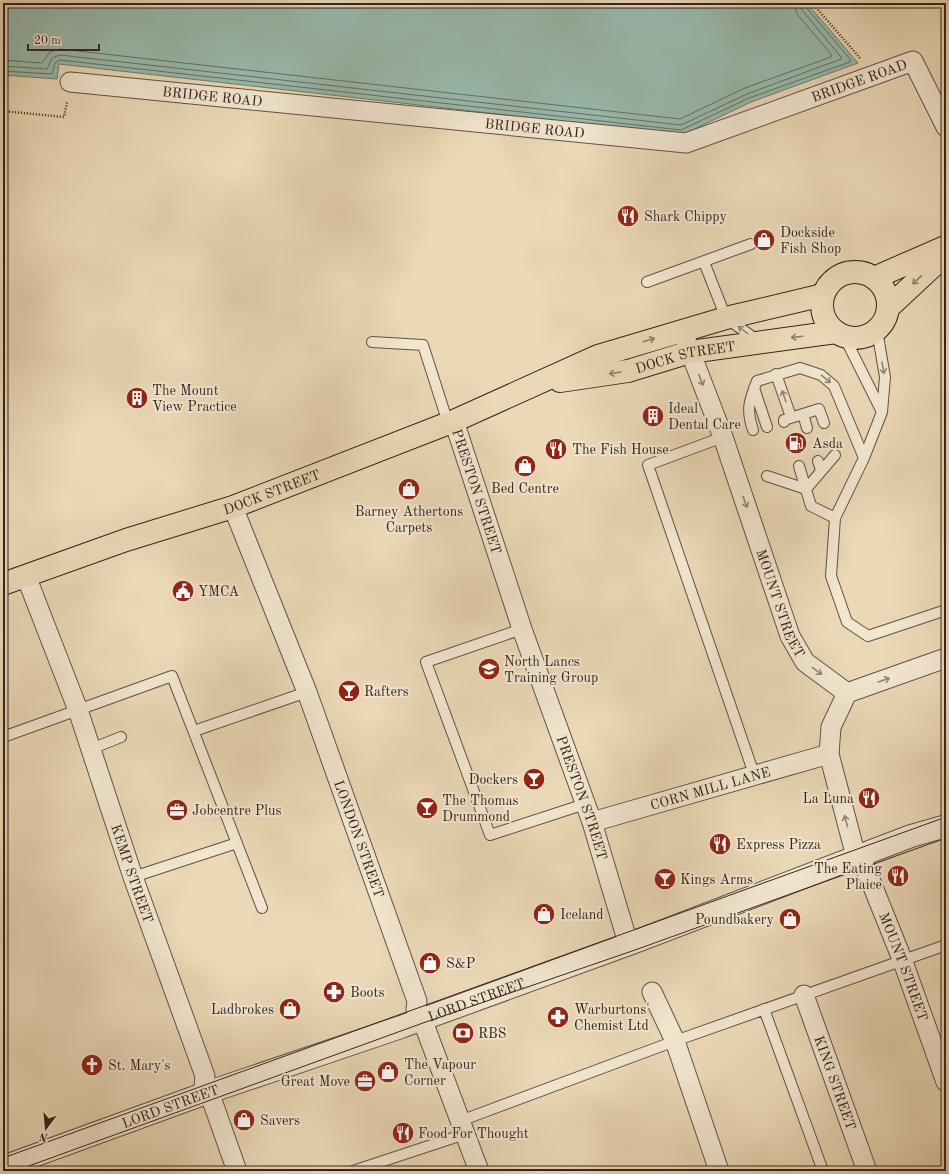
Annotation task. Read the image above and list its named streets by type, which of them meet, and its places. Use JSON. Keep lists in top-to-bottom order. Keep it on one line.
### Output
{"streets":{"highway":["DOCK STREET"],"street":["BRIDGE ROAD","PRESTON STREET","MOUNT STREET","CORN MILL LANE","LONDON STREET","KEMP STREET","LORD STREET","KING STREET"]},"crossings":[["DOCK STREET","PRESTON STREET"],["DOCK STREET","MOUNT STREET"],["DOCK STREET","LONDON STREET"],["DOCK STREET","KEMP STREET"],["PRESTON STREET","CORN MILL LANE"],["PRESTON STREET","LORD STREET"],["MOUNT STREET","CORN MILL LANE"],["MOUNT STREET","LORD STREET"],["LONDON STREET","LORD STREET"],["KEMP STREET","LORD STREET"]],"places":{"restaurant":["Shark Chippy","The Fish House","La Luna","Express Pizza","The Eating Plaice","Food For Thought"],"shop":["Dockside Fish Shop","Bed Centre","Barney Athertons Carpets","Iceland","Poundbakery","S&P","Ladbrokes","The Vapour Corner","Savers"],"building":["The Mount View Practice","Ideal Dental Care"],"fuel station":["Asda"],"public building":["YMCA"],"school or university":["North Lancs Training Group"],"bar":["Rafters","Dockers","The Thomas Drummond","Kings Arms"],"office":["Jobcentre Plus","Great Move"],"pharmacy":["Boots","Warburtons' Chemist Ltd"],"bank":["RBS"],"church":["St. Mary's"]},"scale_bar":"20 m","north":"bottom"}
